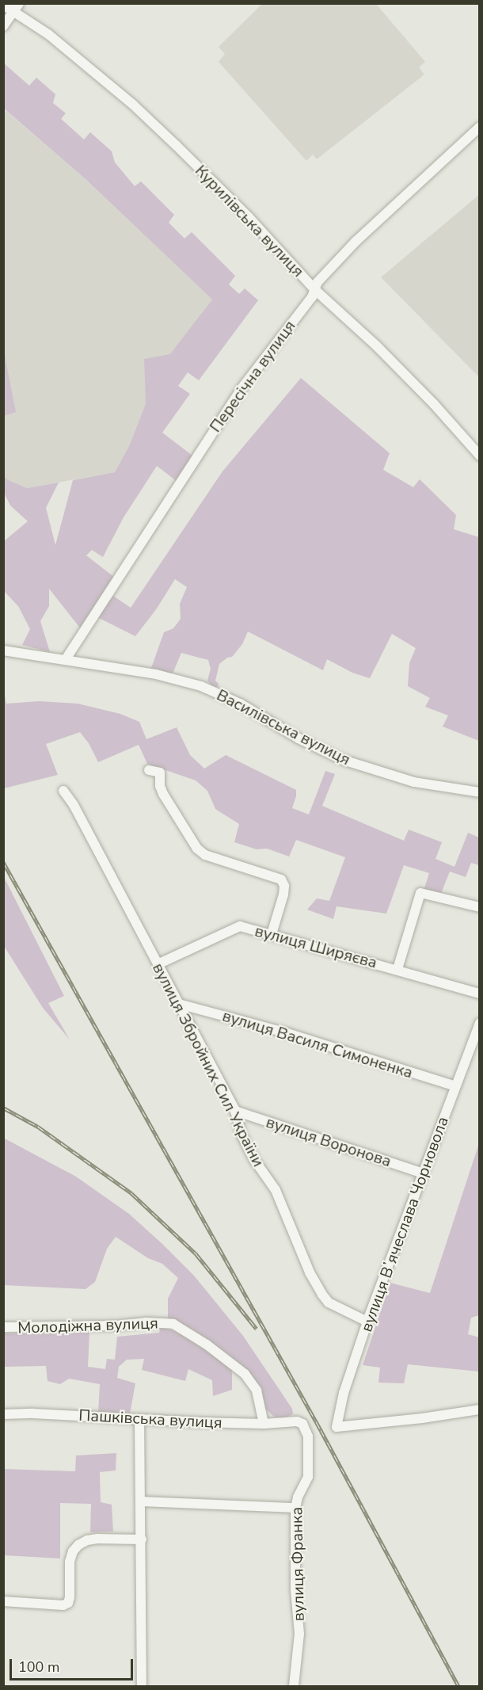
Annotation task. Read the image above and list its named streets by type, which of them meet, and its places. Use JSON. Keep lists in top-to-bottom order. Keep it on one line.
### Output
{"streets":{"street":["Курилівська вулиця","Пересічна вулиця","Василівська вулиця","вулиця Ширяєва","вулиця Василя Симоненка","вулиця Збройних Сил України","вулиця Воронова","вулиця Вʼячеслава Чорновола","Молодіжна вулиця","Пашківська вулиця","вулиця Франка"]},"crossings":[["Курилівська вулиця","Пересічна вулиця"],["Пересічна вулиця","Василівська вулиця"],["вулиця Ширяєва","вулиця Збройних Сил України"],["вулиця Василя Симоненка","вулиця Збройних Сил України"],["вулиця Василя Симоненка","вулиця Вʼячеслава Чорновола"],["вулиця Збройних Сил України","вулиця Воронова"],["вулиця Збройних Сил України","вулиця Вʼячеслава Чорновола"],["вулиця Воронова","вулиця Вʼячеслава Чорновола"],["Молодіжна вулиця","Пашківська вулиця"],["Пашківська вулиця","вулиця Франка"]],"scale_bar":"100 m"}
